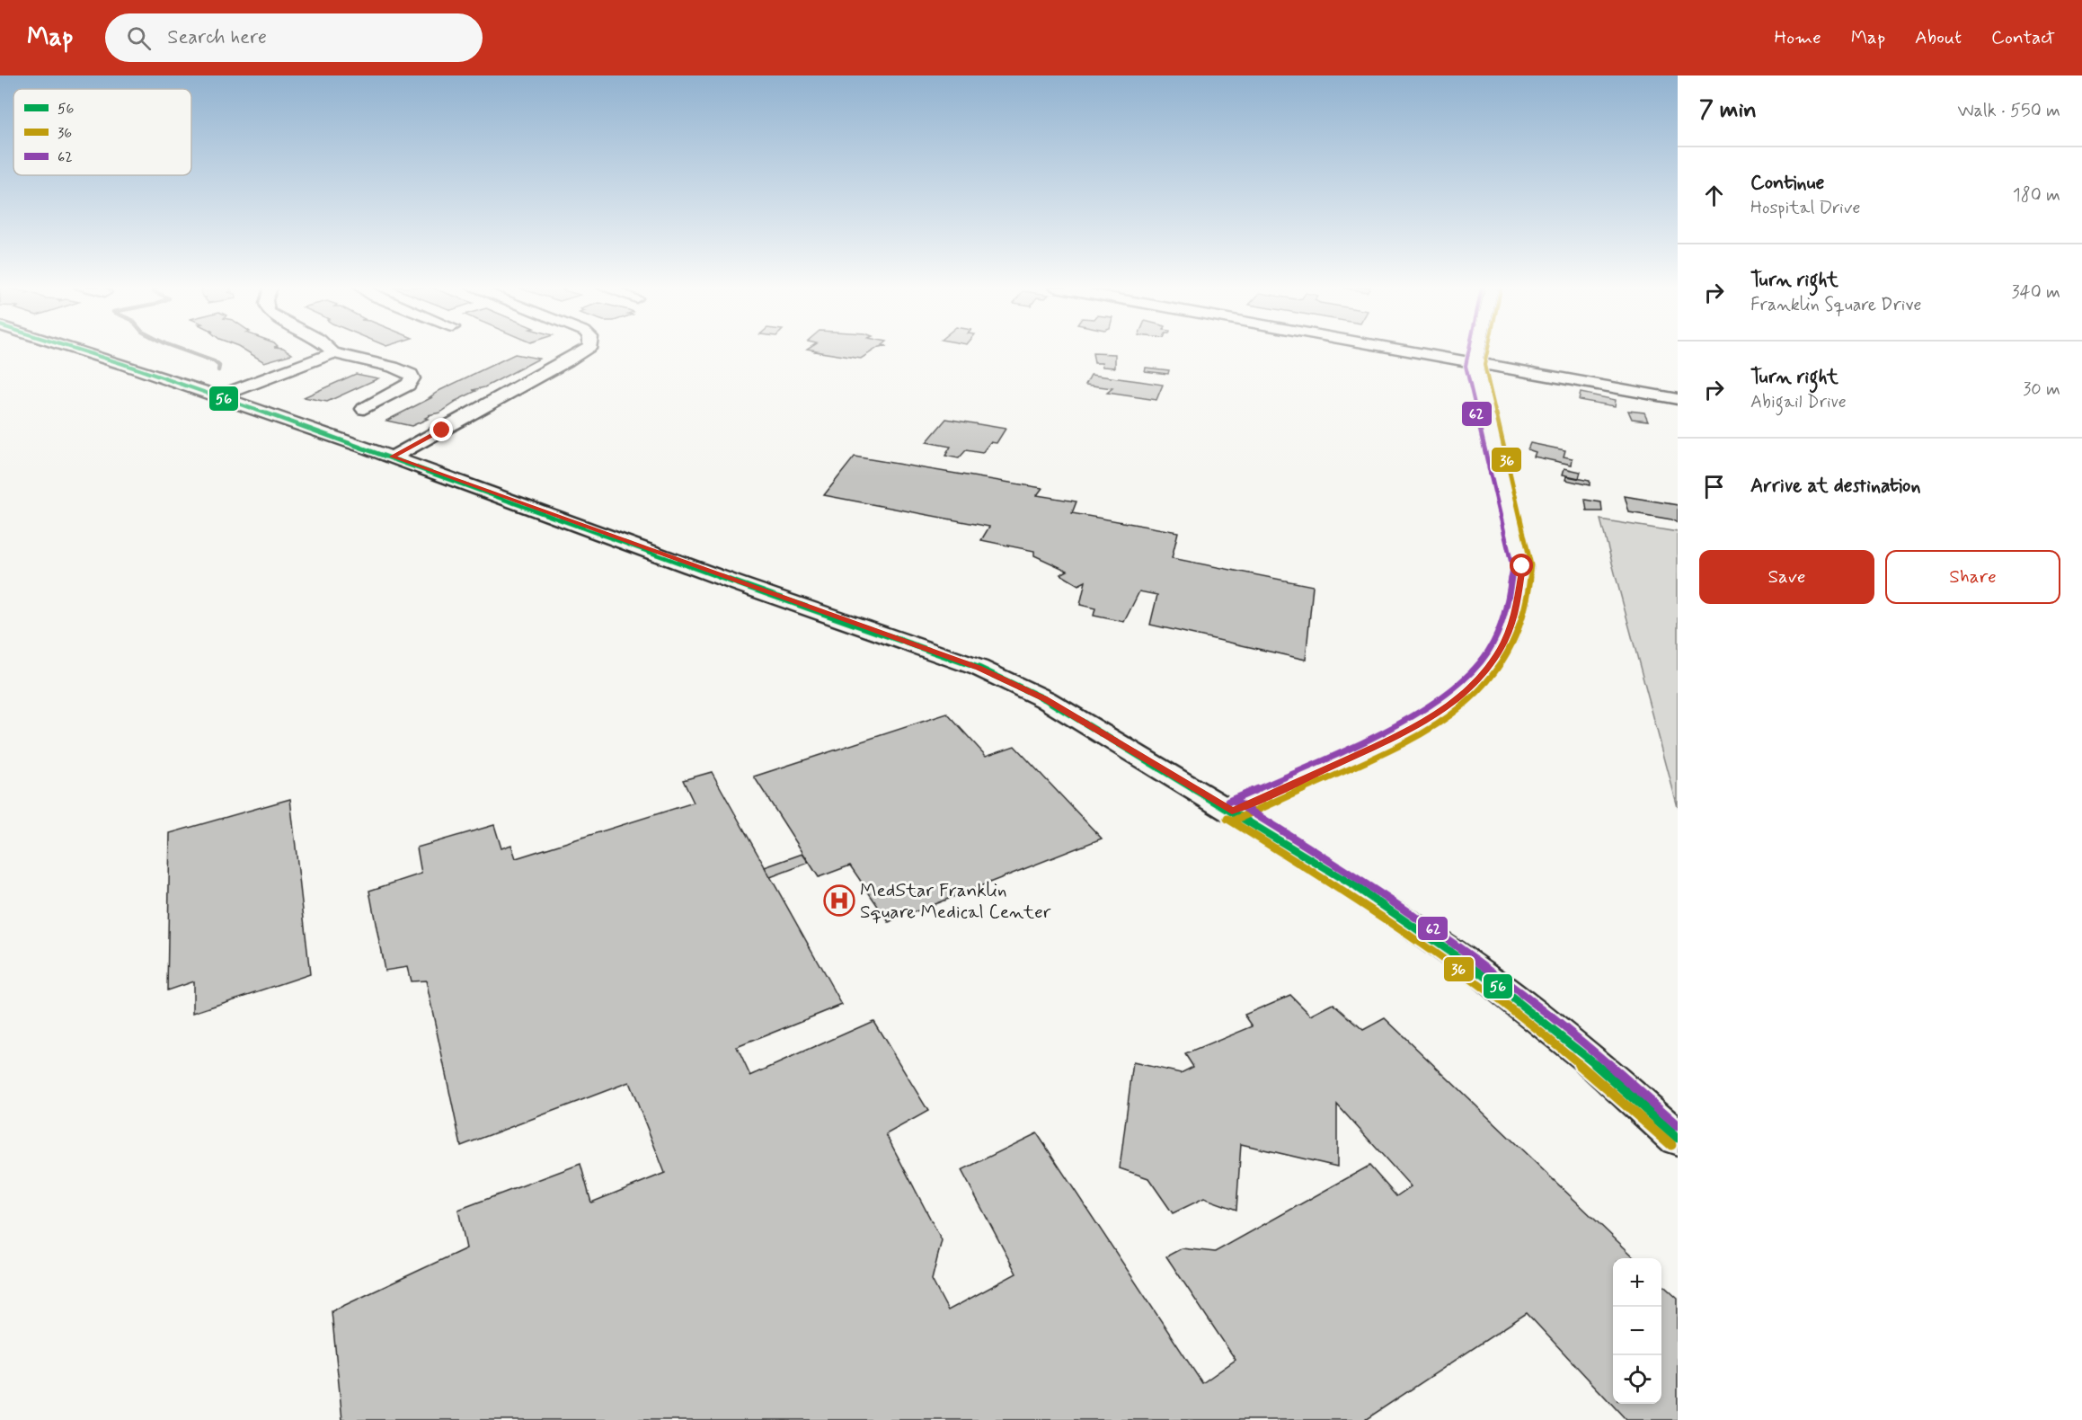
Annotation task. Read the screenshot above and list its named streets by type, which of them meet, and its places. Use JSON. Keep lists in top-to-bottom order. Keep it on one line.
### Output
{"places":{"hospital":["MedStar Franklin Square Medical Center"]},"lines":["transit line 56","transit line 36","transit line 62"],"legend":["56","36","62"],"page":{"header":"Map","search":"Search here","nav":["Home","Map","About","Contact"],"heading":["7 min","Walk · 550 m"],"list":[["Continue","Hospital Drive","180 m"],["Turn right","Franklin Square Drive","340 m"],["Turn right","Abigail Drive","30 m"],"Arrive at destination"],"buttons":["Save","Share"],"map_buttons":["+","−"]}}
